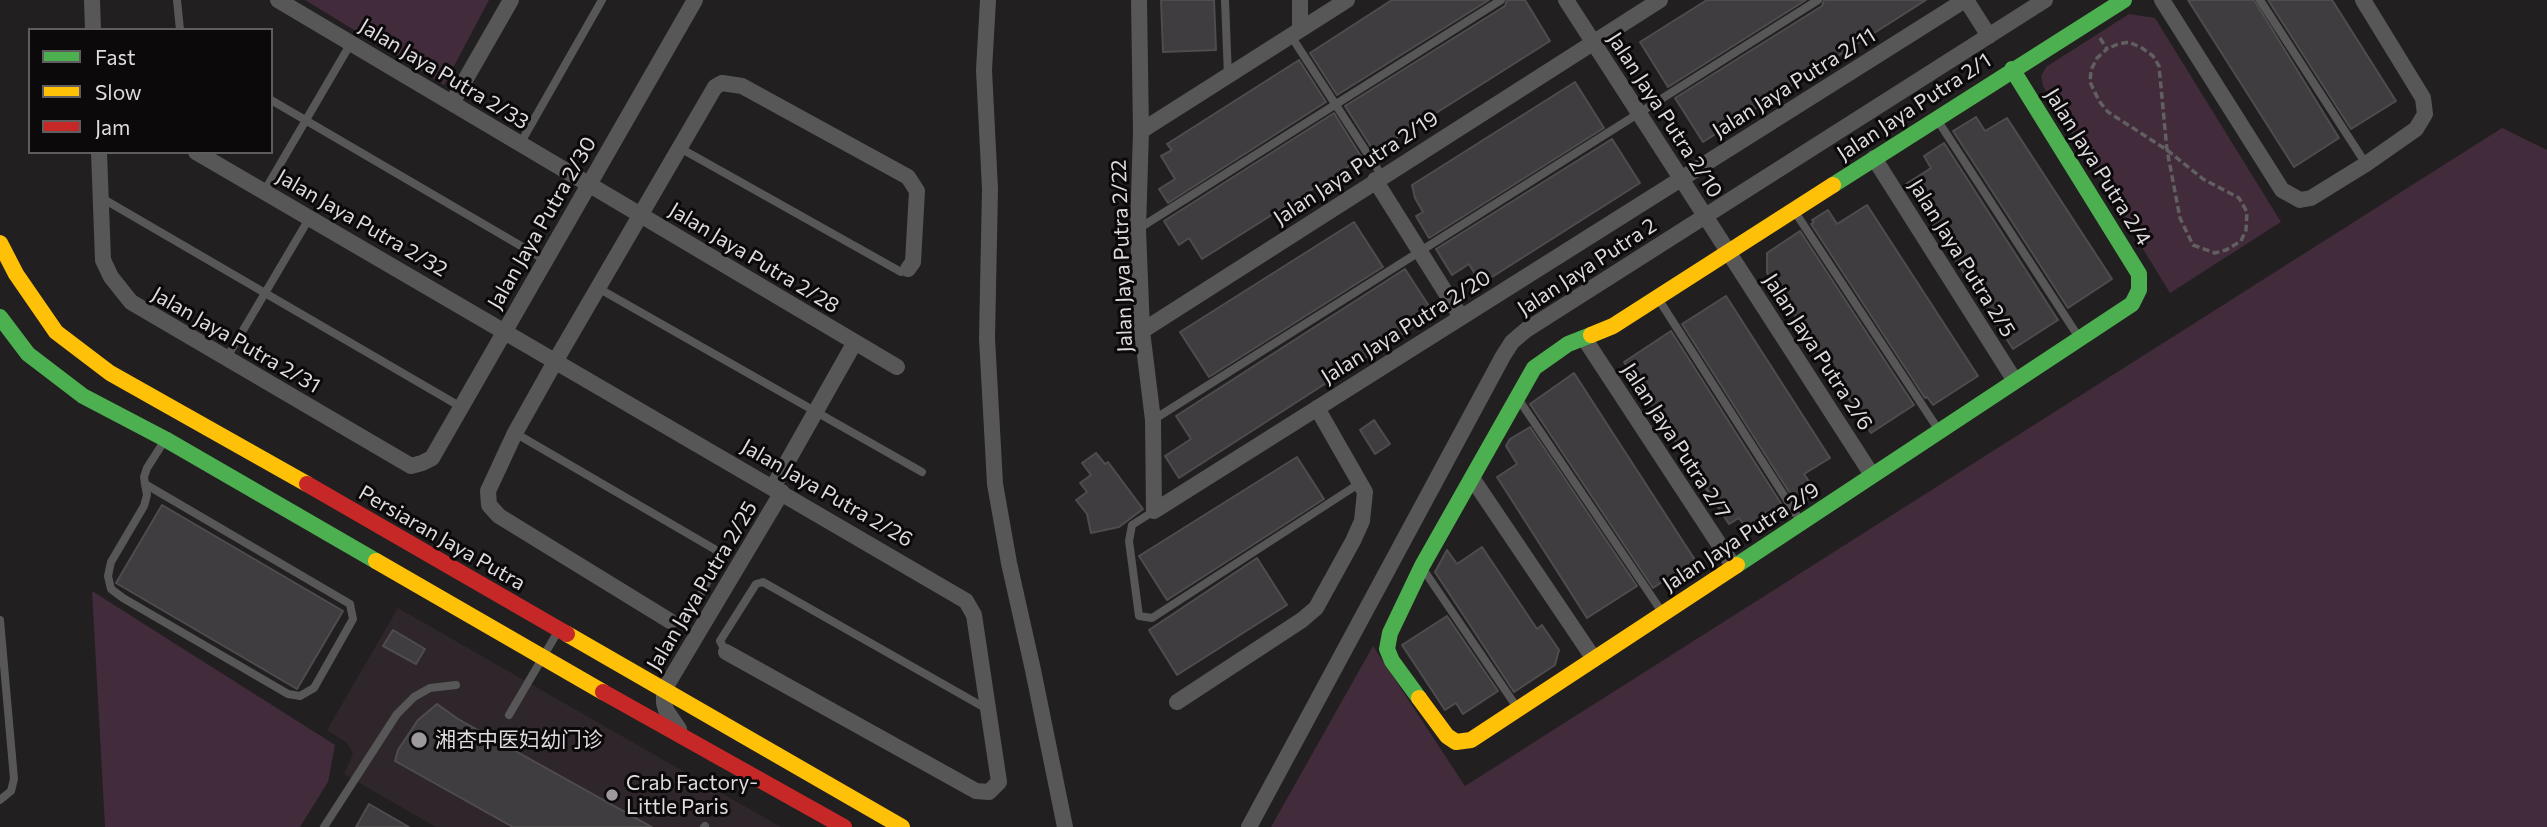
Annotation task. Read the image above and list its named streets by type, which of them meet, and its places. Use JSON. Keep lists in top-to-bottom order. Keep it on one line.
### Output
{"streets":{"street":["Jalan Jaya Putra 2/33","Jalan Jaya Putra 2/11","Jalan Jaya Putra 2/1","Jalan Jaya Putra 2/10","Jalan Jaya Putra 2/4","Jalan Jaya Putra 2/19","Jalan Jaya Putra 2/32","Jalan Jaya Putra 2/30","Jalan Jaya Putra 2/22","Jalan Jaya Putra 2/28","Jalan Jaya Putra 2/5","Jalan Jaya Putra 2","Jalan Jaya Putra 2/20","Jalan Jaya Putra 2/31","Jalan Jaya Putra 2/6","Jalan Jaya Putra 2/7","Jalan Jaya Putra 2/26","Jalan Jaya Putra 2/9","Persiaran Jaya Putra","Jalan Jaya Putra 2/25"]},"crossings":[["Jalan Jaya Putra 2/33","Jalan Jaya Putra 2/30"],["Jalan Jaya Putra 2/33","Jalan Jaya Putra 2/28"],["Jalan Jaya Putra 2/11","Jalan Jaya Putra 2/10"],["Jalan Jaya Putra 2/11","Jalan Jaya Putra 2/20"],["Jalan Jaya Putra 2/1","Jalan Jaya Putra 2/10"],["Jalan Jaya Putra 2/1","Jalan Jaya Putra 2/4"],["Jalan Jaya Putra 2/1","Jalan Jaya Putra 2/5"],["Jalan Jaya Putra 2/1","Jalan Jaya Putra 2/6"],["Jalan Jaya Putra 2/1","Jalan Jaya Putra 2/7"],["Jalan Jaya Putra 2/1","Jalan Jaya Putra 2/9"],["Jalan Jaya Putra 2/10","Jalan Jaya Putra 2/19"],["Jalan Jaya Putra 2/10","Jalan Jaya Putra 2"],["Jalan Jaya Putra 2/10","Jalan Jaya Putra 2/20"],["Jalan Jaya Putra 2/10","Jalan Jaya Putra 2/6"],["Jalan Jaya Putra 2/4","Jalan Jaya Putra 2/9"],["Jalan Jaya Putra 2/19","Jalan Jaya Putra 2/22"],["Jalan Jaya Putra 2/32","Jalan Jaya Putra 2/30"],["Jalan Jaya Putra 2/32","Jalan Jaya Putra 2/26"],["Jalan Jaya Putra 2/30","Jalan Jaya Putra 2/28"],["Jalan Jaya Putra 2/30","Jalan Jaya Putra 2/31"],["Jalan Jaya Putra 2/30","Jalan Jaya Putra 2/26"],["Jalan Jaya Putra 2/22","Jalan Jaya Putra 2/20"],["Jalan Jaya Putra 2/28","Jalan Jaya Putra 2/25"],["Jalan Jaya Putra 2/5","Jalan Jaya Putra 2/9"],["Jalan Jaya Putra 2/6","Jalan Jaya Putra 2/9"],["Jalan Jaya Putra 2/7","Jalan Jaya Putra 2/9"],["Jalan Jaya Putra 2/26","Jalan Jaya Putra 2/25"],["Persiaran Jaya Putra","Jalan Jaya Putra 2/25"]],"places":["湘杏中医妇幼门诊","Crab Factory- Little Paris"],"legend":["Fast","Slow","Jam"]}
